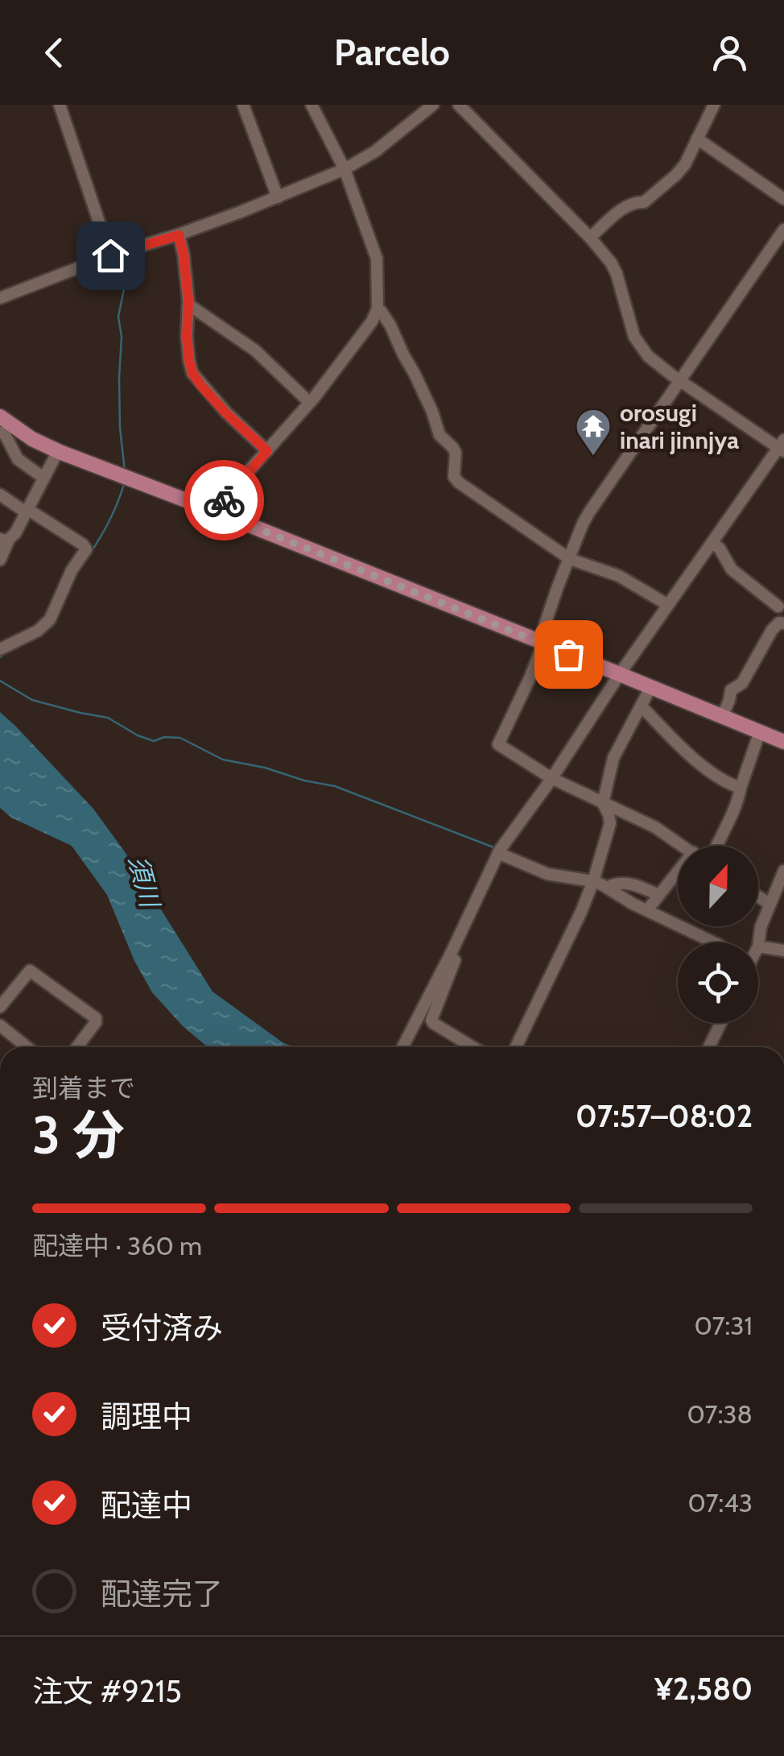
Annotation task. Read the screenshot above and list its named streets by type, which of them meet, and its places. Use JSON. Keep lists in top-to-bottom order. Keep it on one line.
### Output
{"water":["須川"],"places":{"temple":["orosugi inari jinnjya"]},"north":"top","page":{"header":"Parcelo","heading":["3 分","到着まで","07:57–08:02"],"panel":["注文 #9215","¥2,580"],"bar":"配達中 · 360 m","list":[["受付済み","07:31"],["調理中","07:38"],["配達中","07:43"],"配達完了"]}}
